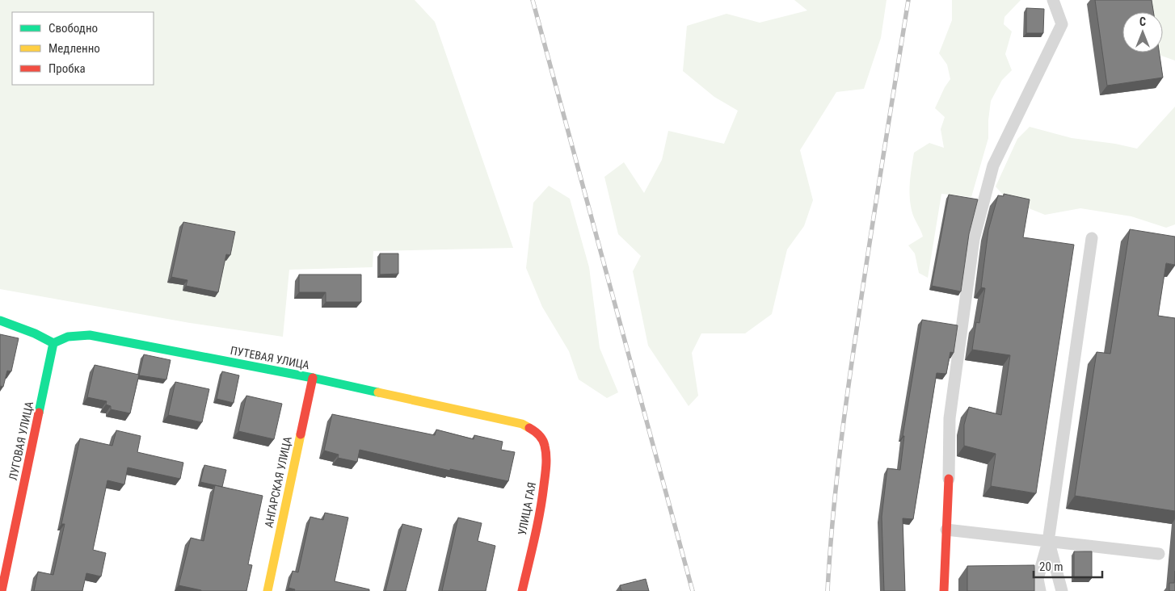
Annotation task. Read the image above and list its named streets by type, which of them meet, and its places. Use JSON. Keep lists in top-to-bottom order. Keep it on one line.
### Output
{"streets":{"street":["ПУТЕВАЯ УЛИЦА","ЛУГОВАЯ УЛИЦА","АНГАРСКАЯ УЛИЦА","УЛИЦА ГАЯ"]},"crossings":[["ПУТЕВАЯ УЛИЦА","ЛУГОВАЯ УЛИЦА"],["ПУТЕВАЯ УЛИЦА","АНГАРСКАЯ УЛИЦА"],["ПУТЕВАЯ УЛИЦА","УЛИЦА ГАЯ"]],"legend":["Свободно","Медленно","Пробка"],"scale_bar":"20 m","north":"top"}
